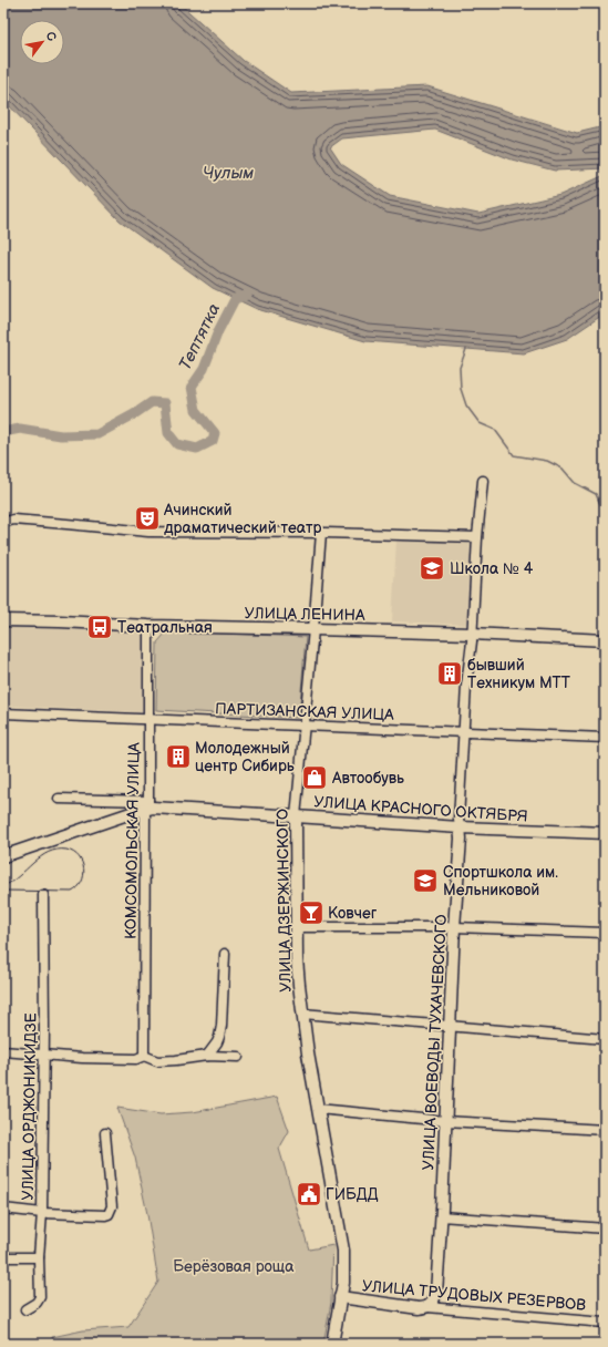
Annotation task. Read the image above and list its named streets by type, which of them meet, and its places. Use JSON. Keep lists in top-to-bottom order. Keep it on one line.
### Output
{"streets":{"main road":["УЛИЦА ЛЕНИНА","УЛИЦА КРАСНОГО ОКТЯБРЯ","УЛИЦА ДЗЕРЖИНСКОГО","УЛИЦА ВОЕВОДЫ ТУХАЧЕВСКОГО","УЛИЦА ТРУДОВЫХ РЕЗЕРВОВ"],"street":["ПАРТИЗАНСКАЯ УЛИЦА","КОМСОМОЛЬСКАЯ УЛИЦА","УЛИЦА ОРДЖОНИКИДЗЕ"]},"crossings":[["УЛИЦА ЛЕНИНА","КОМСОМОЛЬСКАЯ УЛИЦА"],["УЛИЦА ЛЕНИНА","УЛИЦА ДЗЕРЖИНСКОГО"],["УЛИЦА ЛЕНИНА","УЛИЦА ВОЕВОДЫ ТУХАЧЕВСКОГО"],["ПАРТИЗАНСКАЯ УЛИЦА","КОМСОМОЛЬСКАЯ УЛИЦА"],["ПАРТИЗАНСКАЯ УЛИЦА","УЛИЦА ДЗЕРЖИНСКОГО"],["ПАРТИЗАНСКАЯ УЛИЦА","УЛИЦА ВОЕВОДЫ ТУХАЧЕВСКОГО"],["УЛИЦА КРАСНОГО ОКТЯБРЯ","КОМСОМОЛЬСКАЯ УЛИЦА"],["УЛИЦА КРАСНОГО ОКТЯБРЯ","УЛИЦА ДЗЕРЖИНСКОГО"],["УЛИЦА КРАСНОГО ОКТЯБРЯ","УЛИЦА ВОЕВОДЫ ТУХАЧЕВСКОГО"],["УЛИЦА ДЗЕРЖИНСКОГО","УЛИЦА ТРУДОВЫХ РЕЗЕРВОВ"],["УЛИЦА ВОЕВОДЫ ТУХАЧЕВСКОГО","УЛИЦА ТРУДОВЫХ РЕЗЕРВОВ"]],"water":["Чулым","Тептятка"],"parks":["Берёзовая роща"],"places":{"theatre":["Ачинский драматический театр"],"school or university":["Школа № 4","Спортшкола им. Мельниковой"],"bus stop":["Театральная"],"building":["бывший Техникум МТТ","Молодежный центр Сибирь"],"shop":["Автообувь"],"bar":["Ковчег"],"public building":["ГИБДД"]},"north":"top right"}
